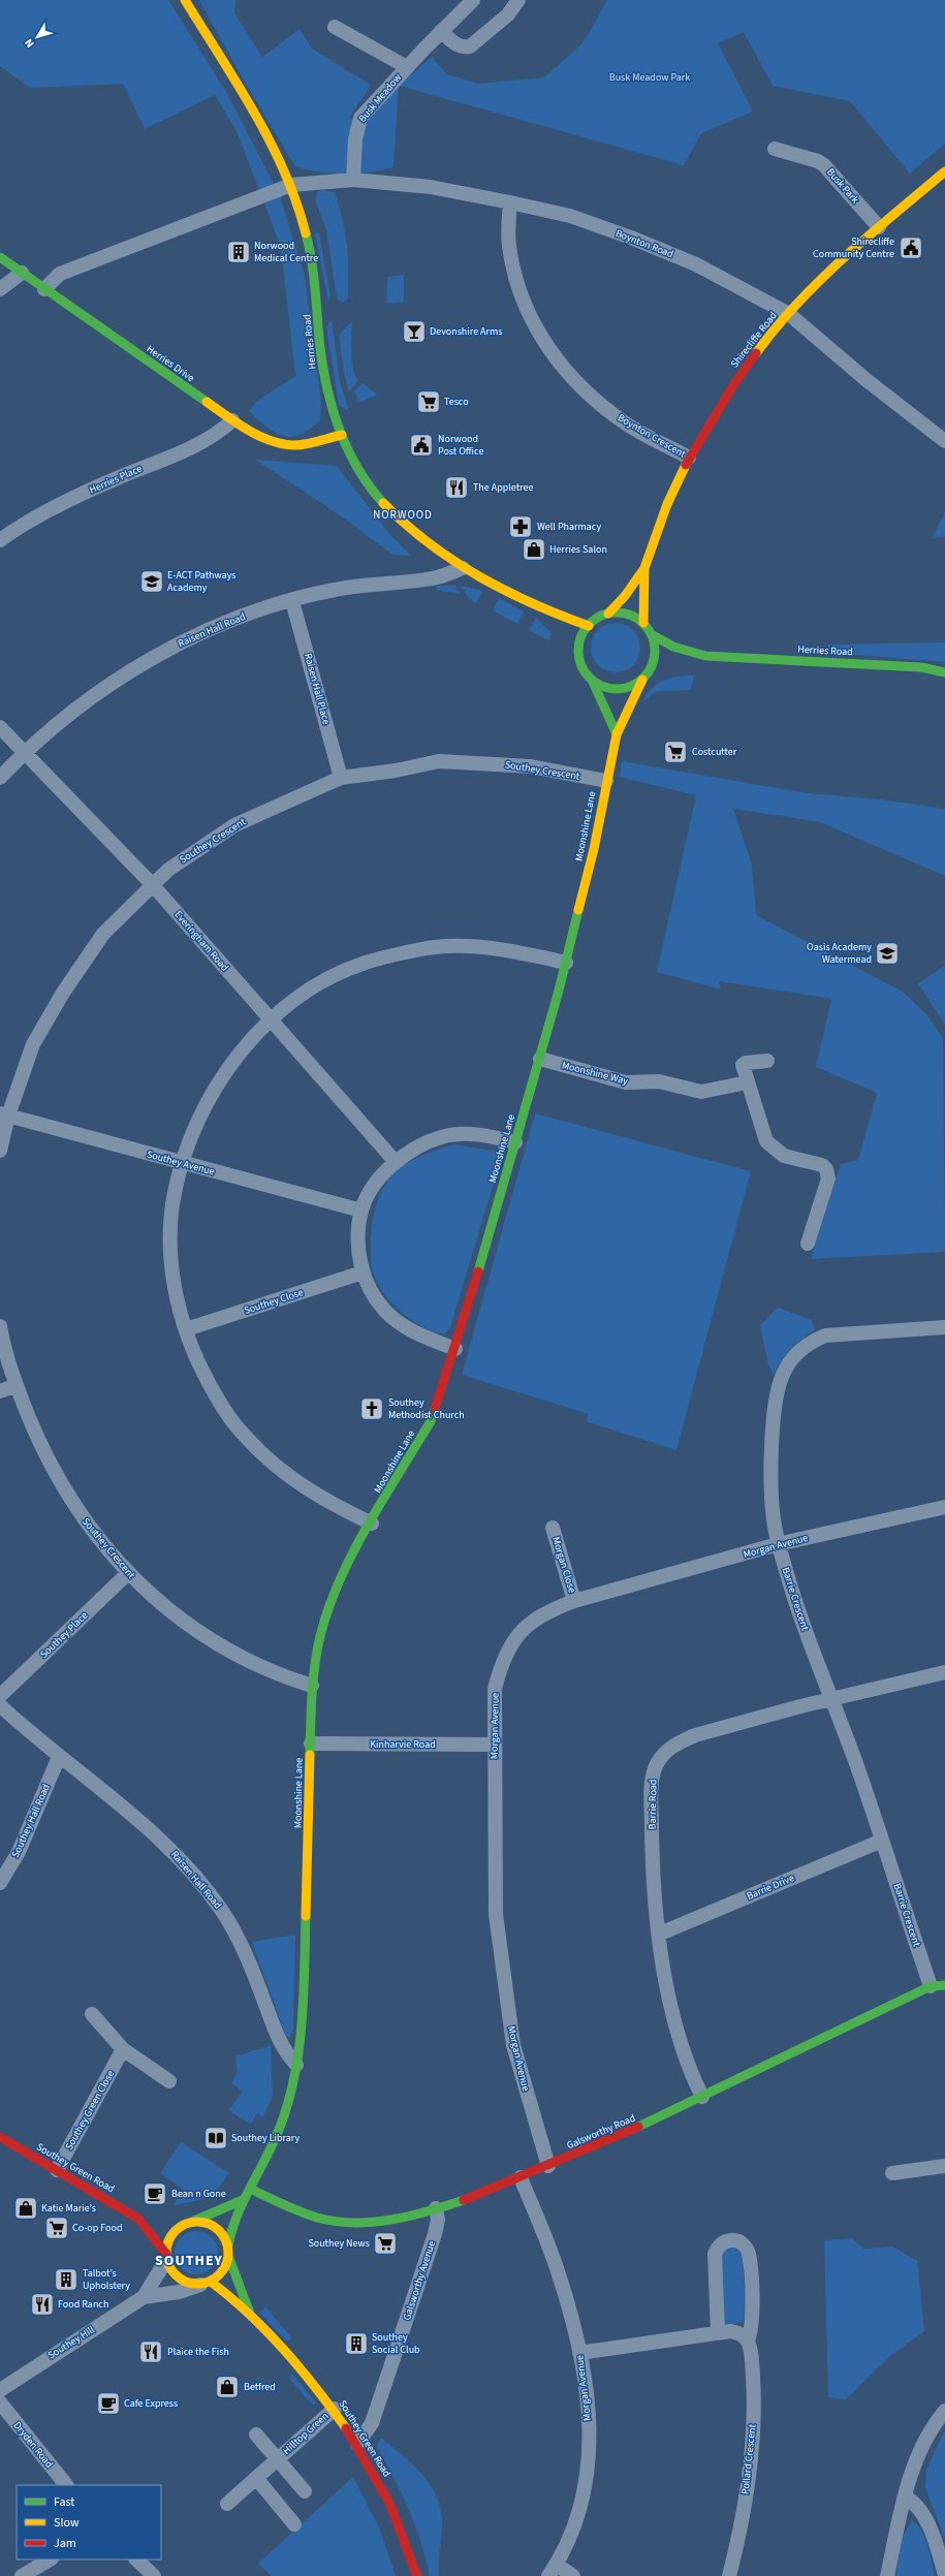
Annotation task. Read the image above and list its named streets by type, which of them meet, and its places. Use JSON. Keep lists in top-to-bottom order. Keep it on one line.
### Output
{"streets":{"street":["Busk Meadow","Busk Park","Boynton Road","Shirecliffe Road","Herries Road","Herries Drive","Boynton Crescent","Herries Place","Raisen Hall Road","Raisen Hall Place","Southey Crescent","Moonshine Lane","Everingham Road","Moonshine Way","Southey Avenue","Southey Close","Morgan Avenue","Morgan Close","Barrie Crescent","Southey Place","Kinharvie Road","Barrie Road","Southey Hall Road","Barrie Drive","Southey Green Close","Galsworthy Road","Southey Green Road","Galsworthy Avenue","Southey Hill","Hilltop Green","Dryden Road","Pollard Crescent"]},"crossings":[["Busk Meadow","Boynton Road"],["Busk Park","Shirecliffe Road"],["Boynton Road","Shirecliffe Road"],["Boynton Road","Herries Road"],["Boynton Road","Herries Drive"],["Boynton Road","Boynton Crescent"],["Shirecliffe Road","Herries Road"],["Shirecliffe Road","Boynton Crescent"],["Shirecliffe Road","Moonshine Lane"],["Herries Road","Herries Drive"],["Herries Road","Raisen Hall Road"],["Herries Road","Moonshine Lane"],["Herries Drive","Herries Place"],["Raisen Hall Road","Raisen Hall Place"],["Raisen Hall Road","Moonshine Lane"],["Raisen Hall Road","Everingham Road"],["Raisen Hall Road","Southey Hall Road"],["Raisen Hall Place","Southey Crescent"],["Southey Crescent","Moonshine Lane"],["Southey Crescent","Everingham Road"],["Southey Crescent","Southey Avenue"],["Southey Crescent","Southey Place"],["Moonshine Lane","Moonshine Way"],["Moonshine Lane","Kinharvie Road"],["Moonshine Lane","Galsworthy Road"],["Moonshine Lane","Southey Green Road"],["Moonshine Lane","Southey Hill"],["Morgan Avenue","Morgan Close"],["Morgan Avenue","Barrie Crescent"],["Morgan Avenue","Kinharvie Road"],["Morgan Avenue","Galsworthy Road"],["Barrie Crescent","Barrie Road"],["Barrie Crescent","Barrie Drive"],["Barrie Crescent","Galsworthy Road"],["Barrie Road","Barrie Drive"],["Barrie Road","Galsworthy Road"],["Southey Green Close","Southey Green Road"],["Galsworthy Road","Galsworthy Avenue"],["Southey Green Road","Galsworthy Avenue"],["Southey Green Road","Southey Hill"],["Southey Green Road","Hilltop Green"]],"districts":["NORWOOD","SOUTHEY"],"parks":["Busk Meadow Park"],"places":{"public building":["Shirecliffe Community Centre","Norwood Post Office"],"building":["Norwood Medical Centre","Talbot’s Upholstery","Southey Social Club"],"bar":["Devonshire Arms"],"supermarket":["Tesco","Costcutter","Co-op Food","Southey News"],"restaurant":["The Appletree","Food Ranch","Plaice the Fish"],"pharmacy":["Well Pharmacy"],"shop":["Herries Salon","Katie Marie’s","Betfred"],"school or university":["E-ACT Pathways Academy","Oasis Academy Watermead"],"church":["Southey Methodist Church"],"library":["Southey Library"],"cafe":["Bean n Gone","Cafe Express"]},"legend":["Fast","Slow","Jam"],"north":"bottom left"}
